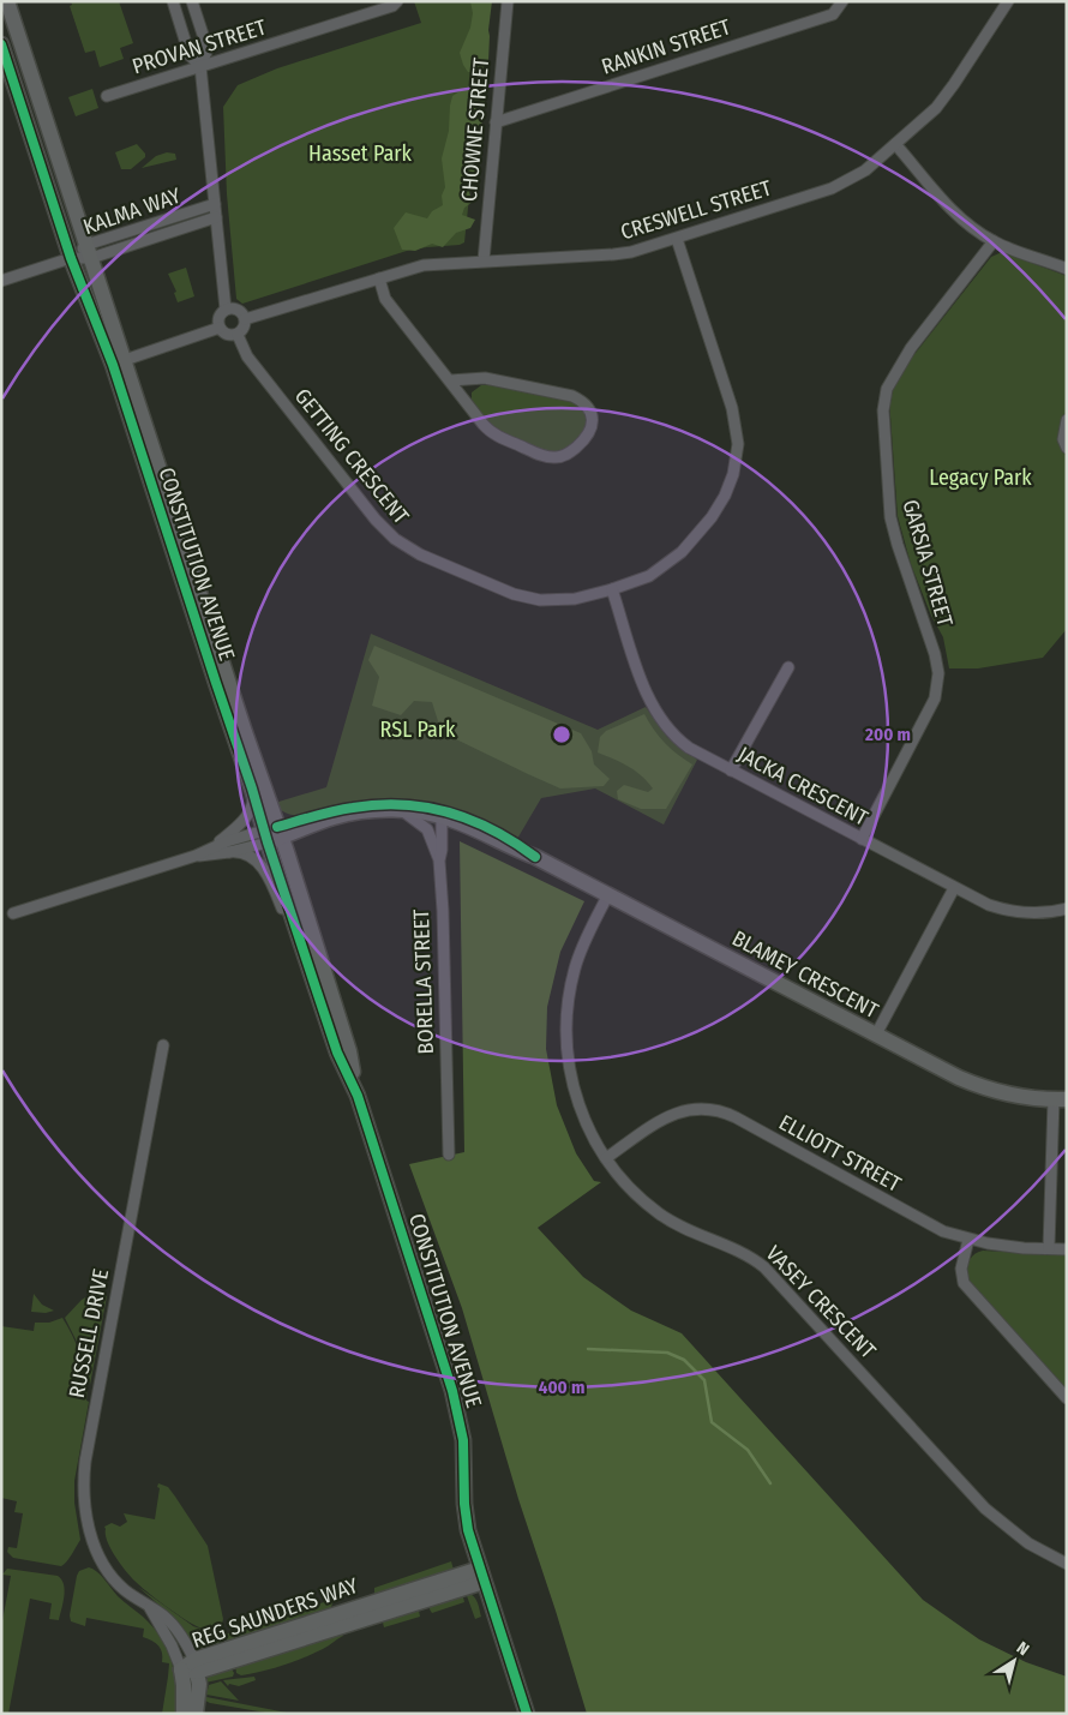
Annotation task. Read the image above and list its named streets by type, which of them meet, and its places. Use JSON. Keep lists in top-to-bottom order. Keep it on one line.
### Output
{"streets":{"street":["PROVAN STREET","RANKIN STREET","CHOWNE STREET","CRESWELL STREET","KALMA WAY","GETTING CRESCENT","GARSIA STREET","CONSTITUTION AVENUE","JACKA CRESCENT","BLAMEY CRESCENT","BORELLA STREET","ELLIOTT STREET","VASEY CRESCENT","RUSSELL DRIVE","REG SAUNDERS WAY"]},"crossings":[["RANKIN STREET","CHOWNE STREET"],["CHOWNE STREET","CRESWELL STREET"],["CRESWELL STREET","GETTING CRESCENT"],["KALMA WAY","CONSTITUTION AVENUE"],["GETTING CRESCENT","JACKA CRESCENT"],["GARSIA STREET","JACKA CRESCENT"],["CONSTITUTION AVENUE","BLAMEY CRESCENT"],["CONSTITUTION AVENUE","REG SAUNDERS WAY"],["BLAMEY CRESCENT","BORELLA STREET"],["BLAMEY CRESCENT","VASEY CRESCENT"],["ELLIOTT STREET","VASEY CRESCENT"],["RUSSELL DRIVE","REG SAUNDERS WAY"]],"parks":["Hasset Park","Legacy Park","RSL Park"],"north":"top right","rings":["200 m","400 m"]}
